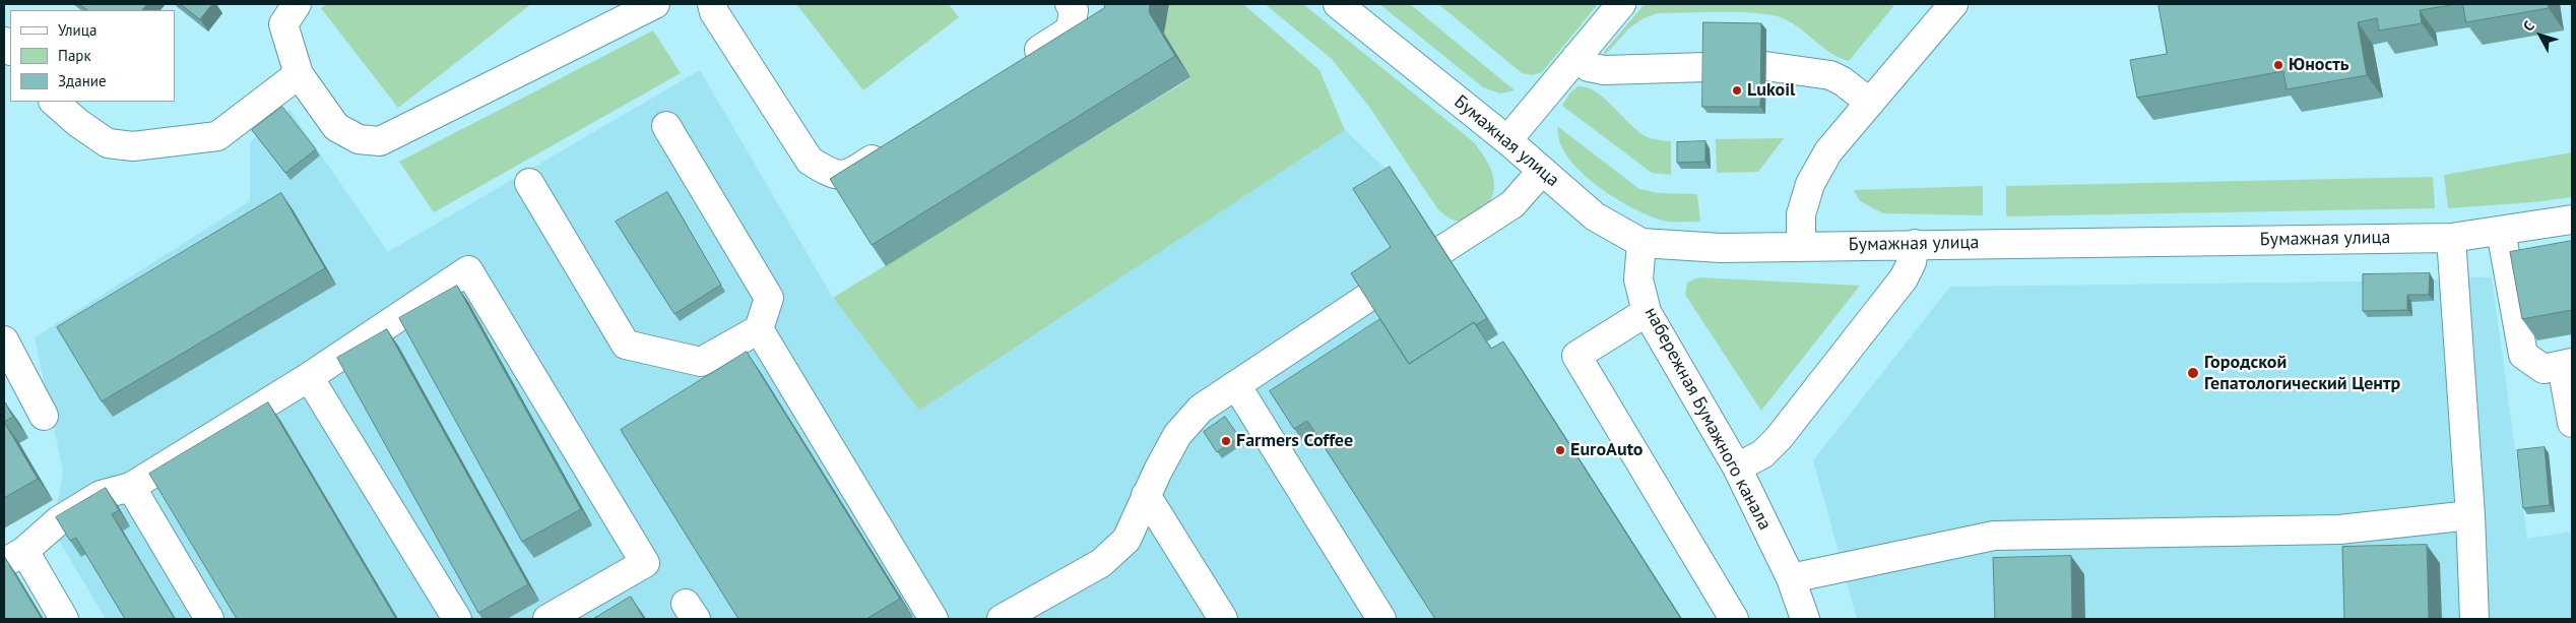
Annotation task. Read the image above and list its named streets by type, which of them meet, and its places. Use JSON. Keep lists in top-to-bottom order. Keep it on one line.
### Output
{"streets":{"street":["Бумажная улица","набережная Бумажного канала"]},"crossings":[["Бумажная улица","набережная Бумажного канала"]],"places":["Юность","Lukoil","Городской Гепатологический Центр","Farmers Coffee","EuroAuto"],"legend":["Улица","Парк","Здание"],"north":"top left"}
